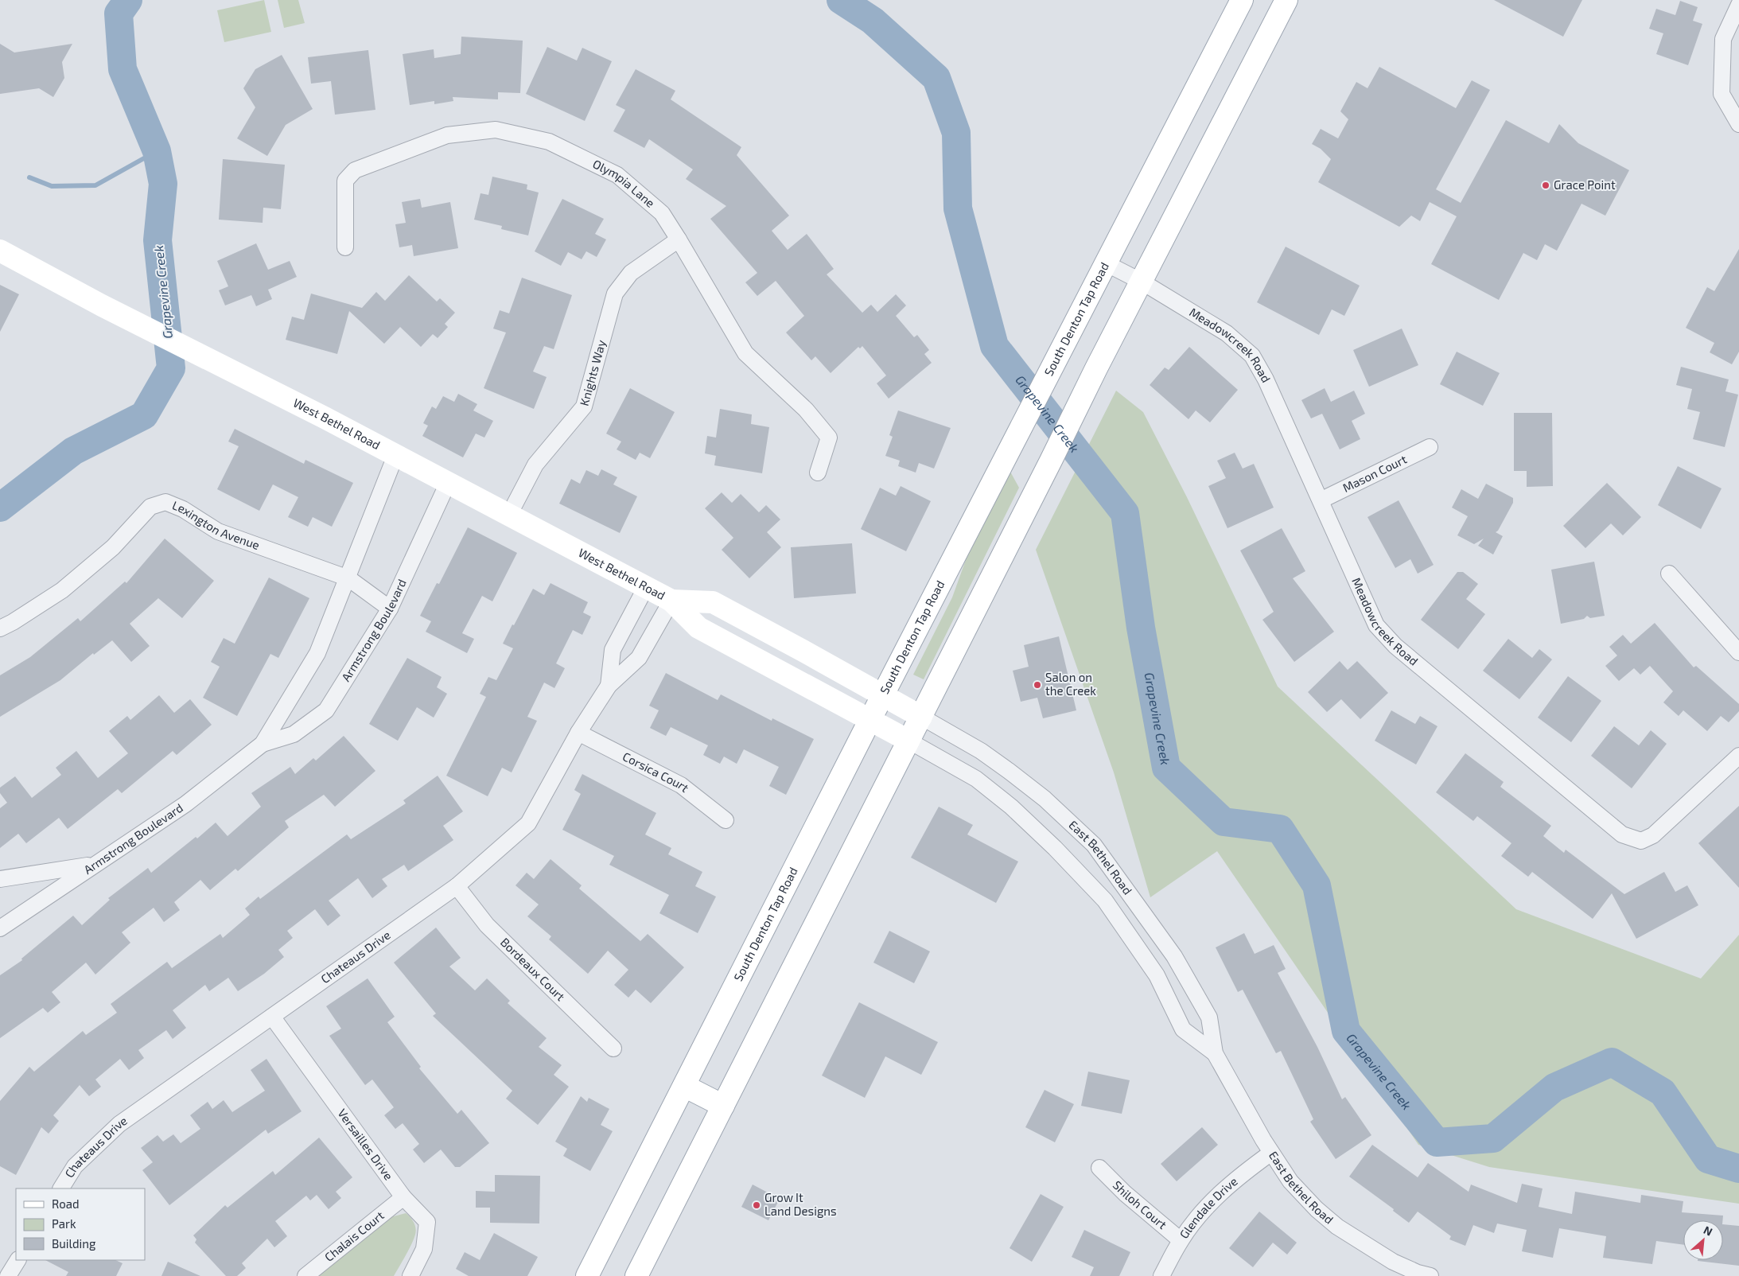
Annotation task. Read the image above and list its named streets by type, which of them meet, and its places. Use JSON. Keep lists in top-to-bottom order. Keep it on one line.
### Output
{"streets":{"main road":["South Denton Tap Road","West Bethel Road"],"street":["Olympia Lane","Meadowcreek Road","Knights Way","Mason Court","Lexington Avenue","Armstrong Boulevard","Corsica Court","East Bethel Road","Chateaus Drive","Bordeaux Court","Versailles Drive","Shiloh Court","Glendale Drive","Chalais Court"]},"crossings":[["Olympia Lane","Knights Way"],["South Denton Tap Road","Meadowcreek Road"],["South Denton Tap Road","West Bethel Road"],["Meadowcreek Road","Mason Court"],["Knights Way","West Bethel Road"],["West Bethel Road","Armstrong Boulevard"],["West Bethel Road","East Bethel Road"],["West Bethel Road","Chateaus Drive"],["Lexington Avenue","Armstrong Boulevard"],["Corsica Court","Chateaus Drive"],["East Bethel Road","Glendale Drive"],["Chateaus Drive","Bordeaux Court"],["Chateaus Drive","Versailles Drive"],["Versailles Drive","Chalais Court"],["Shiloh Court","Glendale Drive"]],"water":["Grapevine Creek"],"places":["Grace Point","Salon on the Creek","Grow It Land Designs"],"legend":["Road","Park","Building"],"north":"top right"}
